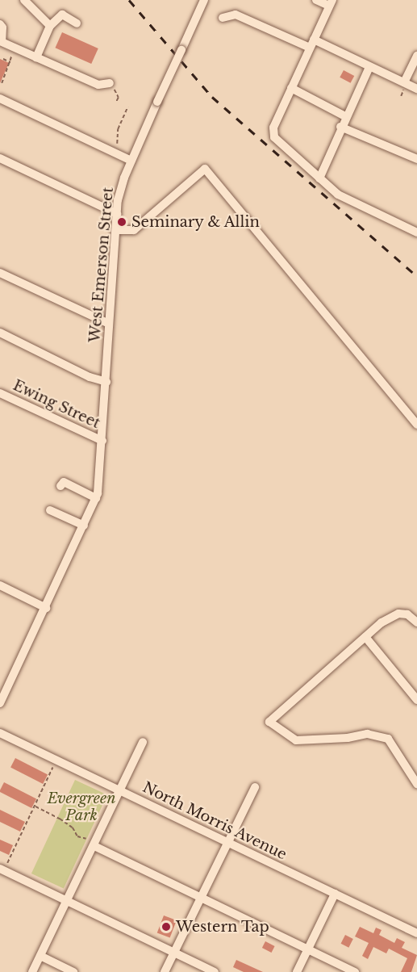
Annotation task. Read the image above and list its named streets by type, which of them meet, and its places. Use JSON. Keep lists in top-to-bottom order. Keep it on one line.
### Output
{"streets":{"street":["West Emerson Street","Ewing Street","North Morris Avenue"]},"crossings":[["West Emerson Street","Ewing Street"]],"parks":["Evergreen Park"],"places":["Seminary & Allin","Western Tap"]}
